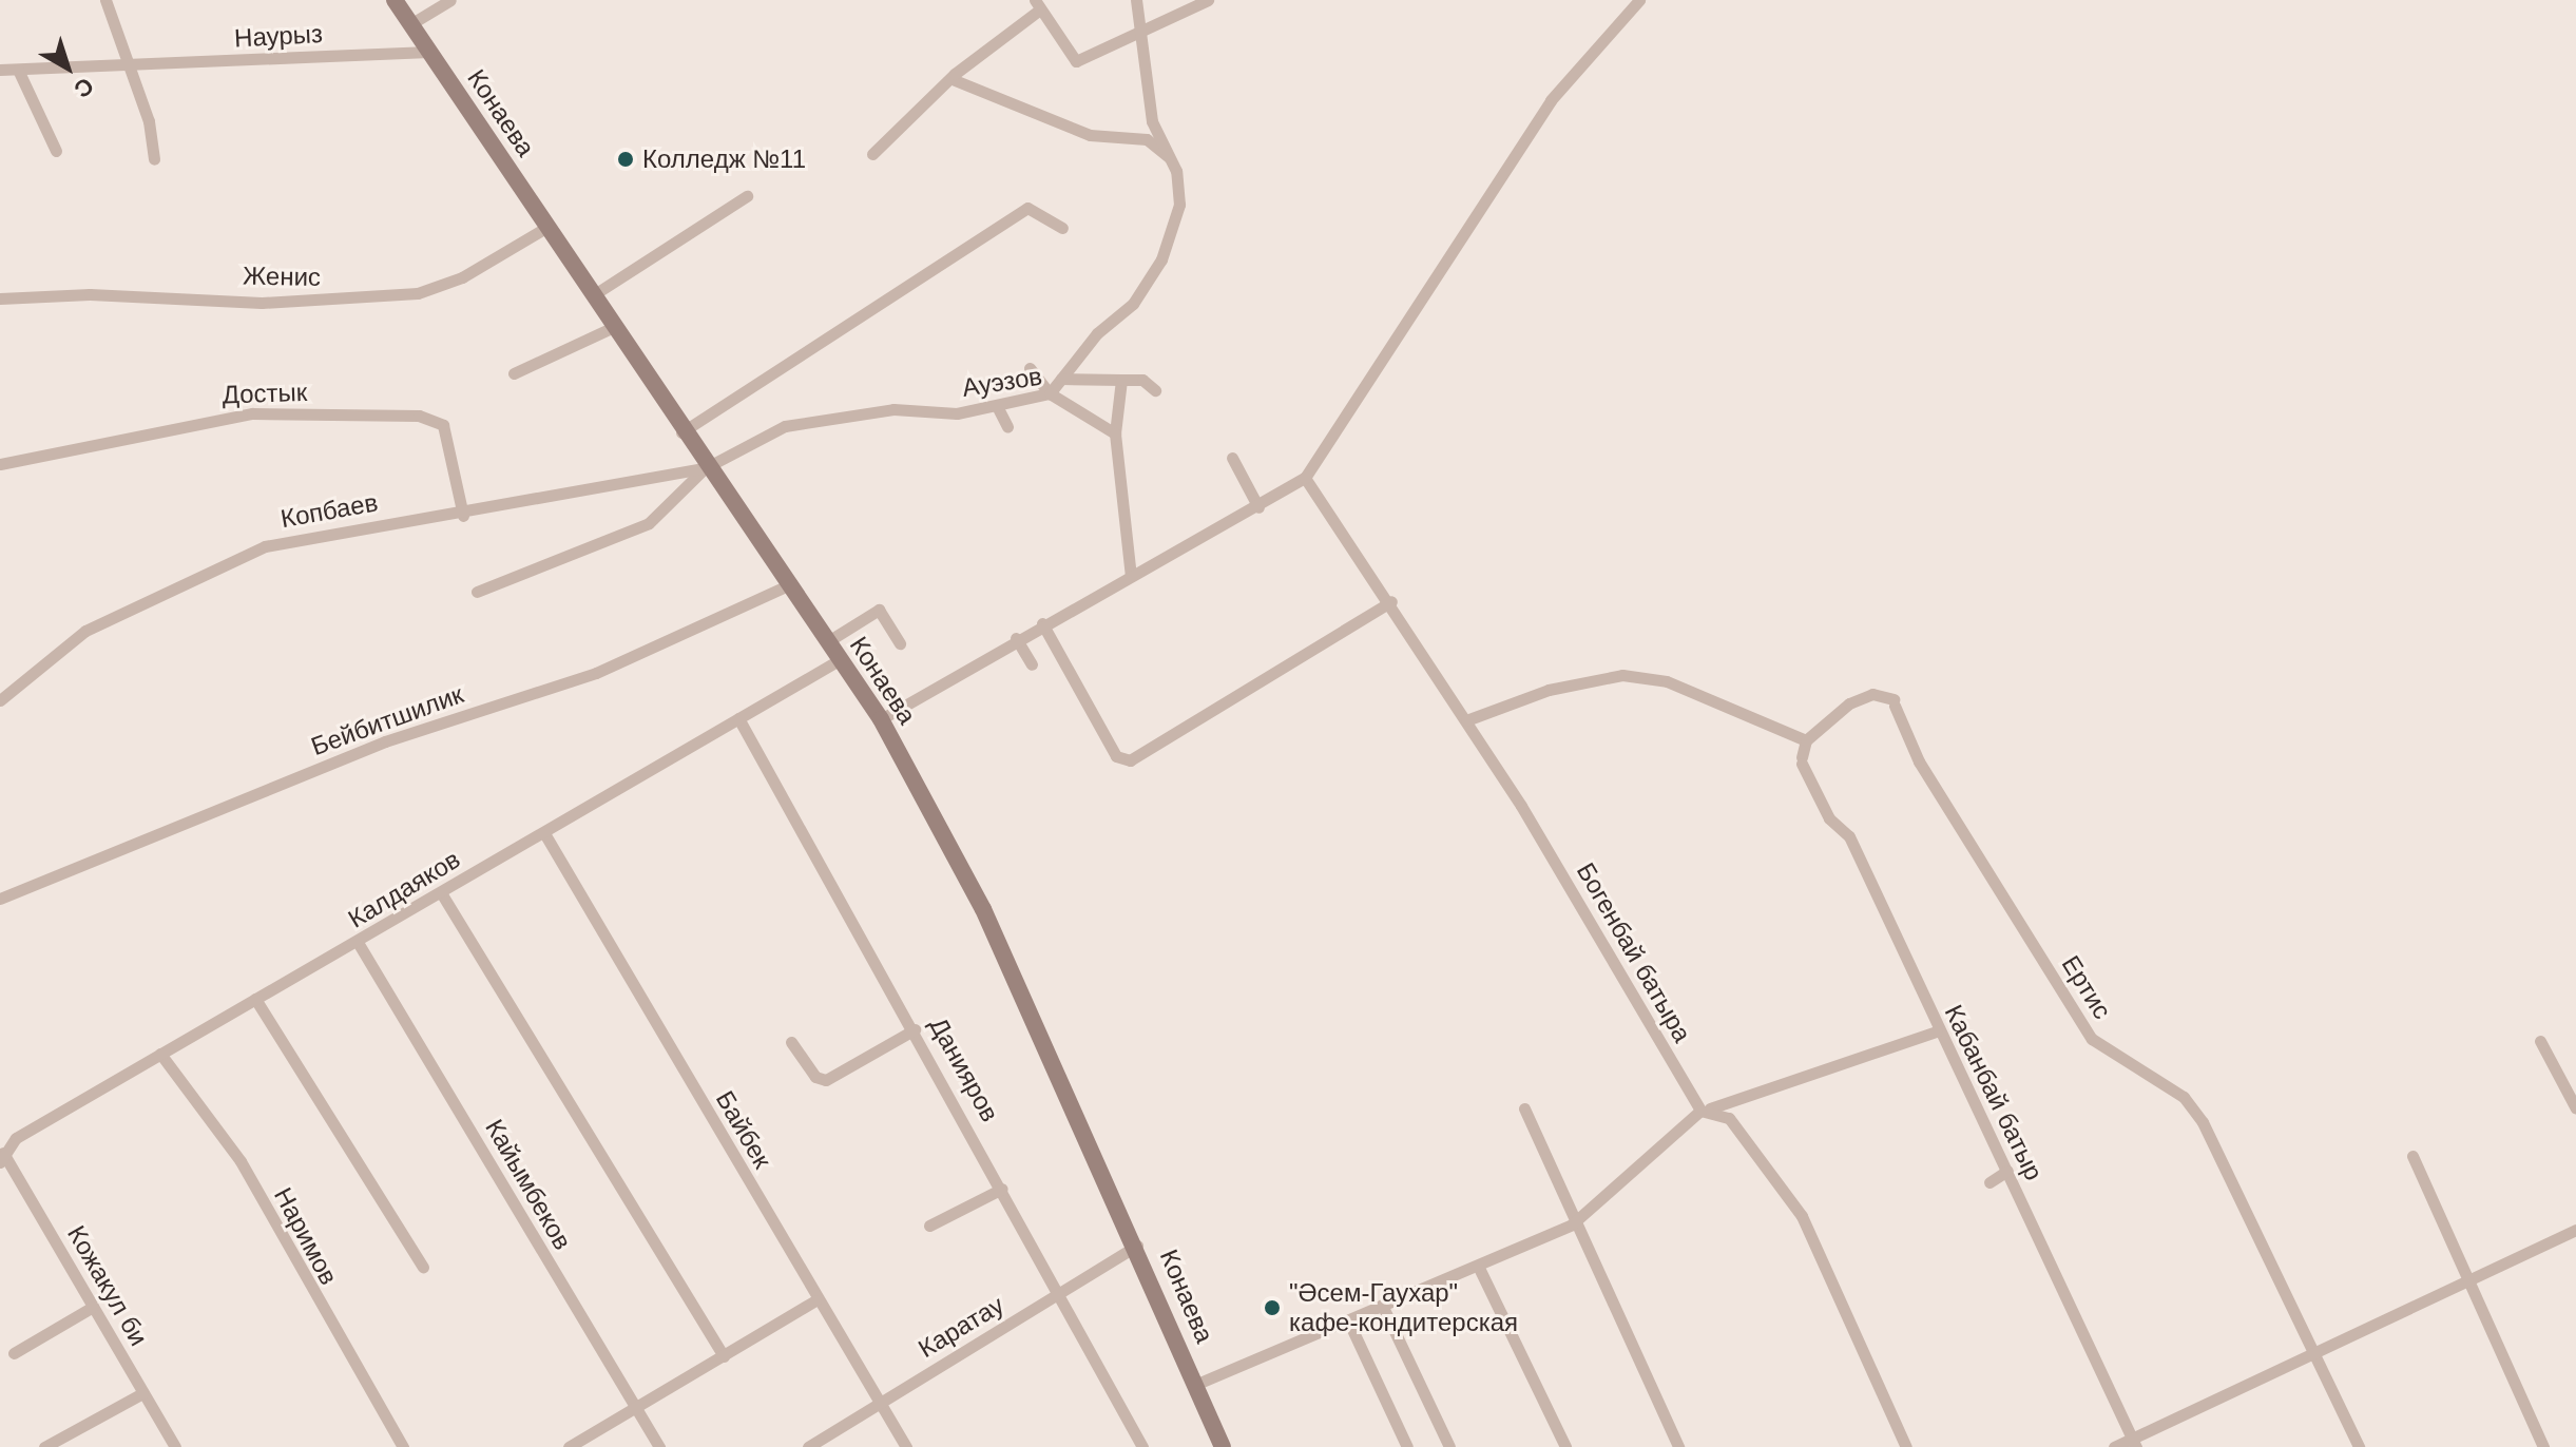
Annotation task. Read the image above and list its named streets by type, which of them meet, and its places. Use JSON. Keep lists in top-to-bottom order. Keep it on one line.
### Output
{"streets":{"main road":["Конаева"],"street":["Наурыз","Женис","Ауэзов","Достык","Копбаев","Бейбитшилик","Калдаяков","Богенбай батыра","Ертис","Данияров","Кабанбай батыр","Байбек","Кайымбеков","Наримов","Кожакул би","Каратау"]},"crossings":[["Наурыз","Конаева"],["Конаева","Женис"],["Конаева","Ауэзов"],["Конаева","Копбаев"],["Конаева","Бейбитшилик"],["Конаева","Калдаяков"],["Конаева","Каратау"],["Ауэзов","Копбаев"],["Достык","Копбаев"],["Калдаяков","Данияров"],["Калдаяков","Байбек"],["Калдаяков","Кайымбеков"],["Калдаяков","Наримов"],["Калдаяков","Кожакул би"],["Ертис","Кабанбай батыр"],["Данияров","Каратау"],["Байбек","Каратау"]],"places":["Колледж №11","\"Әсем-Гаухар\" кафе-кондитерская"],"north":"bottom right"}
